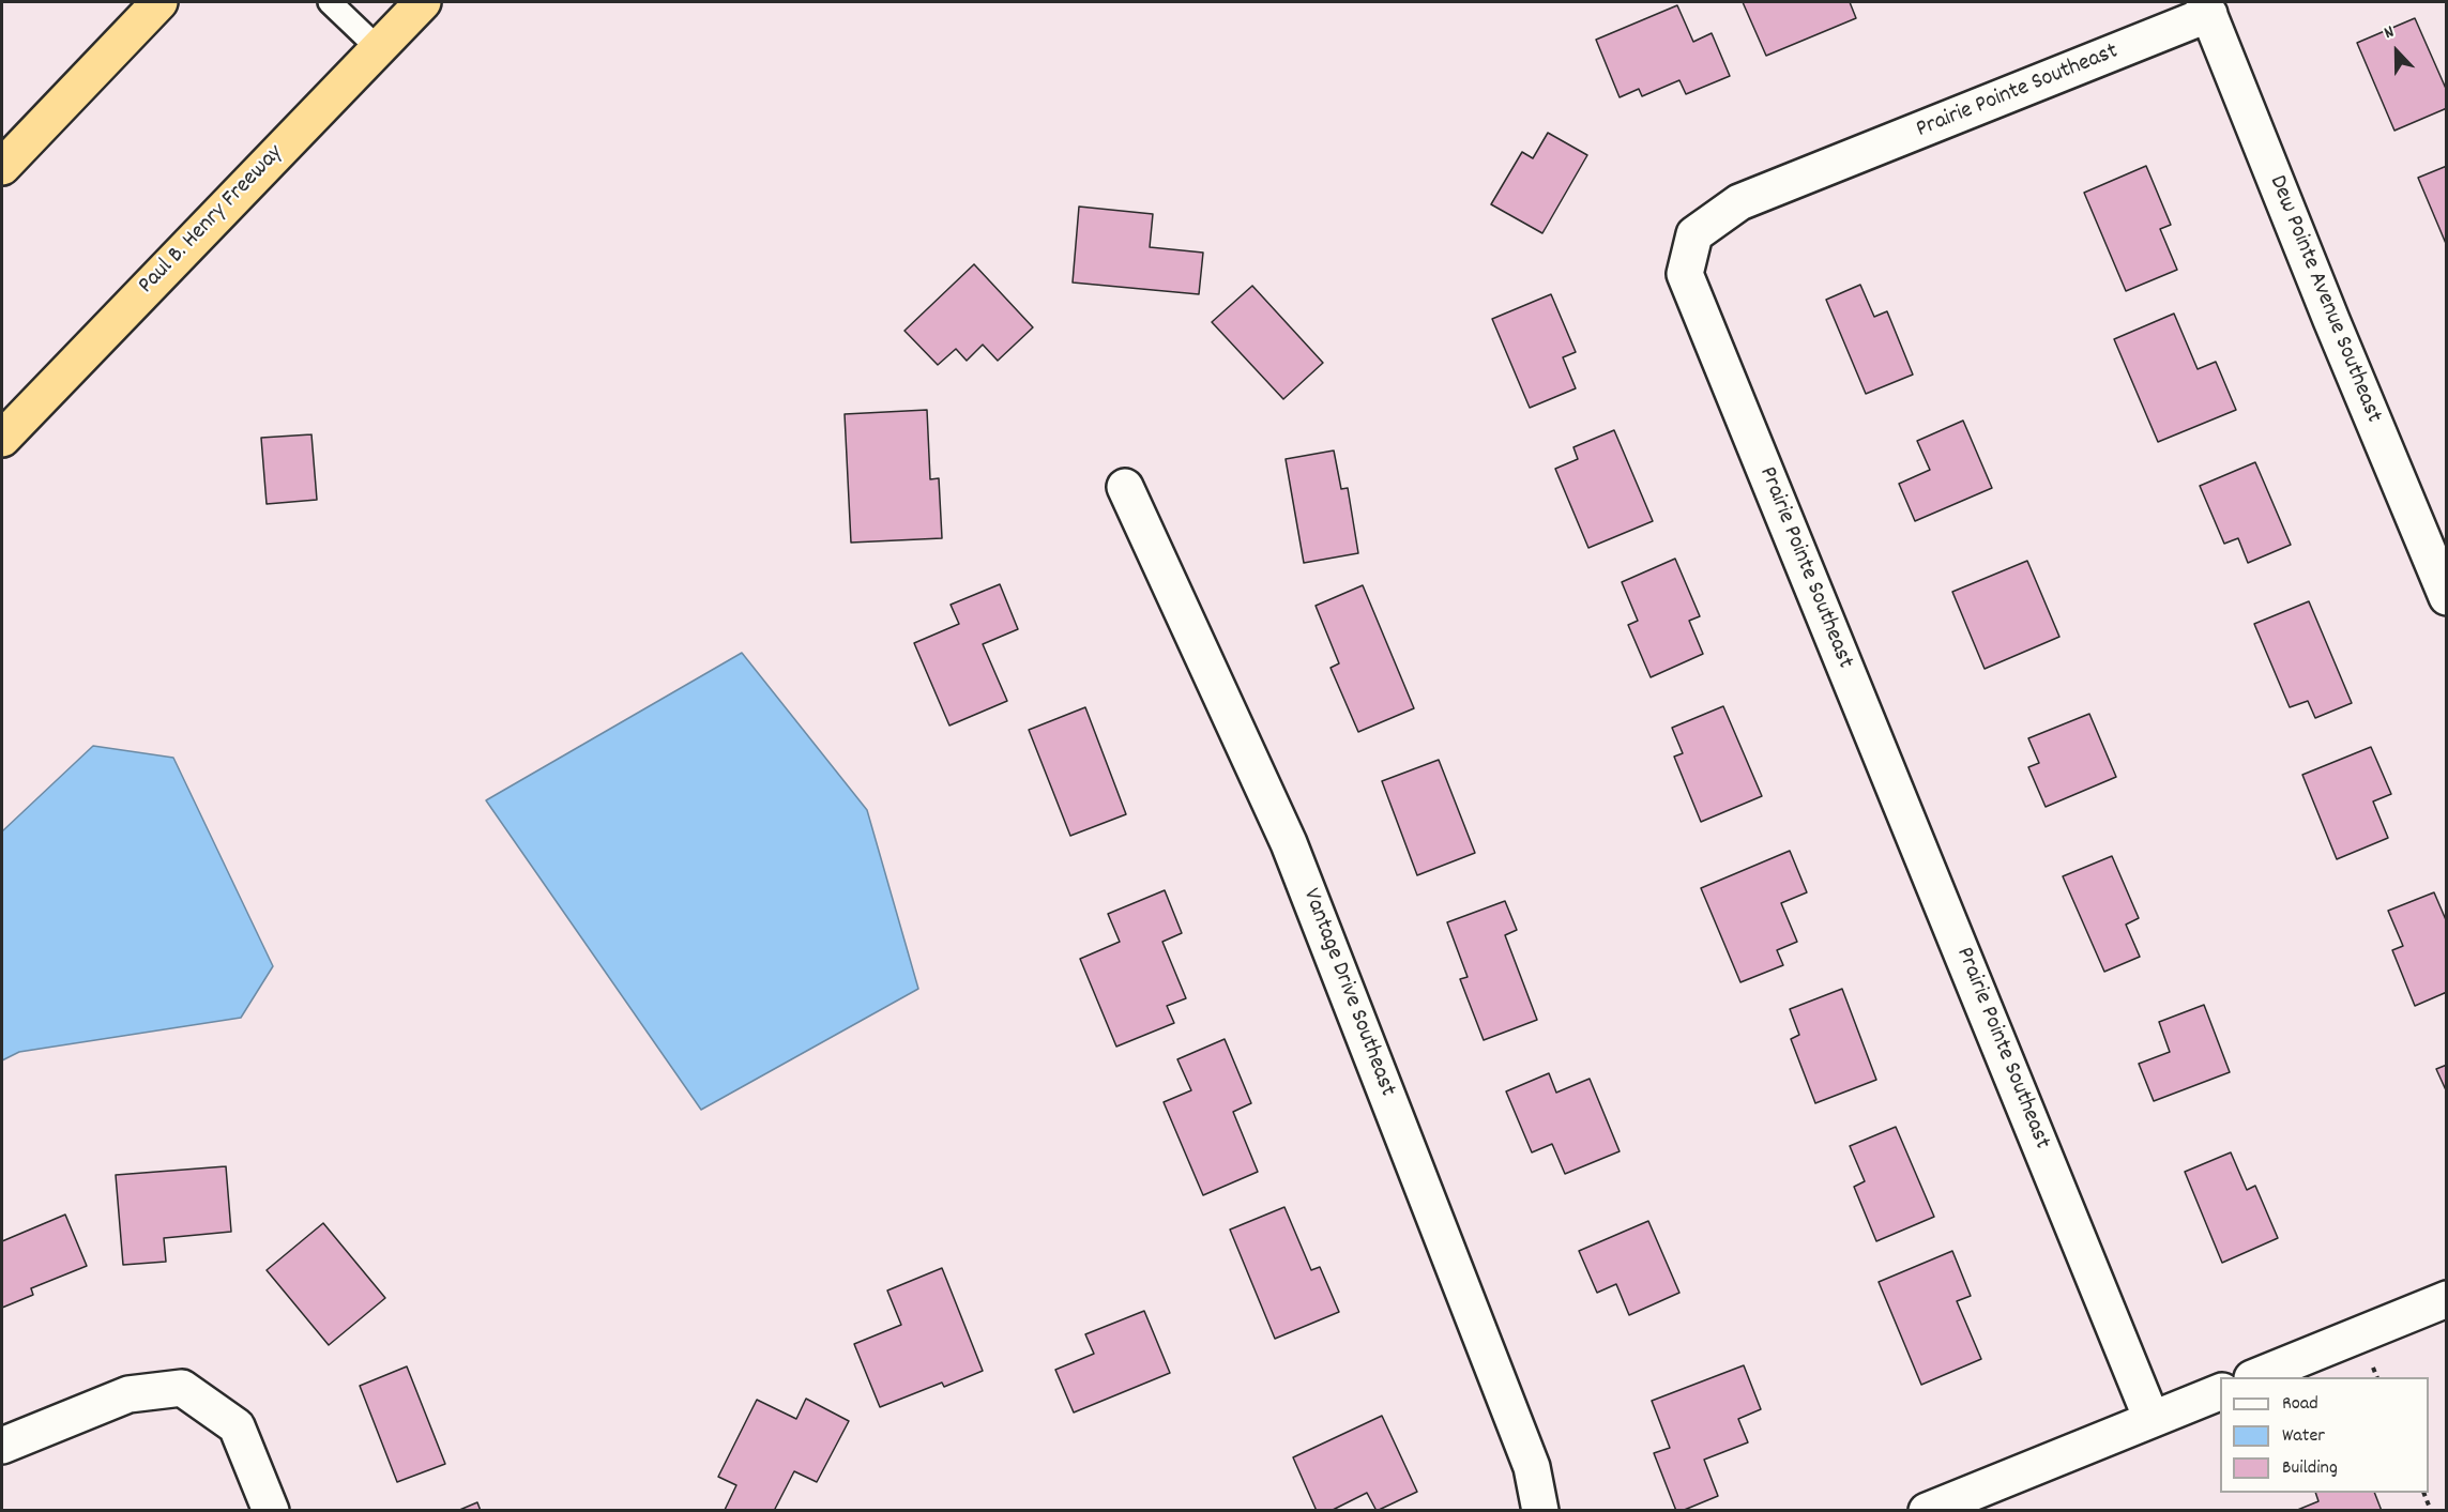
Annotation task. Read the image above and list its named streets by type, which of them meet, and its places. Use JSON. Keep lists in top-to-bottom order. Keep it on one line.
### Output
{"streets":{"highway":["Paul B. Henry Freeway"],"street":["Prairie Pointe Southeast","Dew Pointe Avenue Southeast","Vantage Drive Southeast"]},"crossings":[["Prairie Pointe Southeast","Dew Pointe Avenue Southeast"]],"legend":["Road","Water","Building"],"north":"top"}
